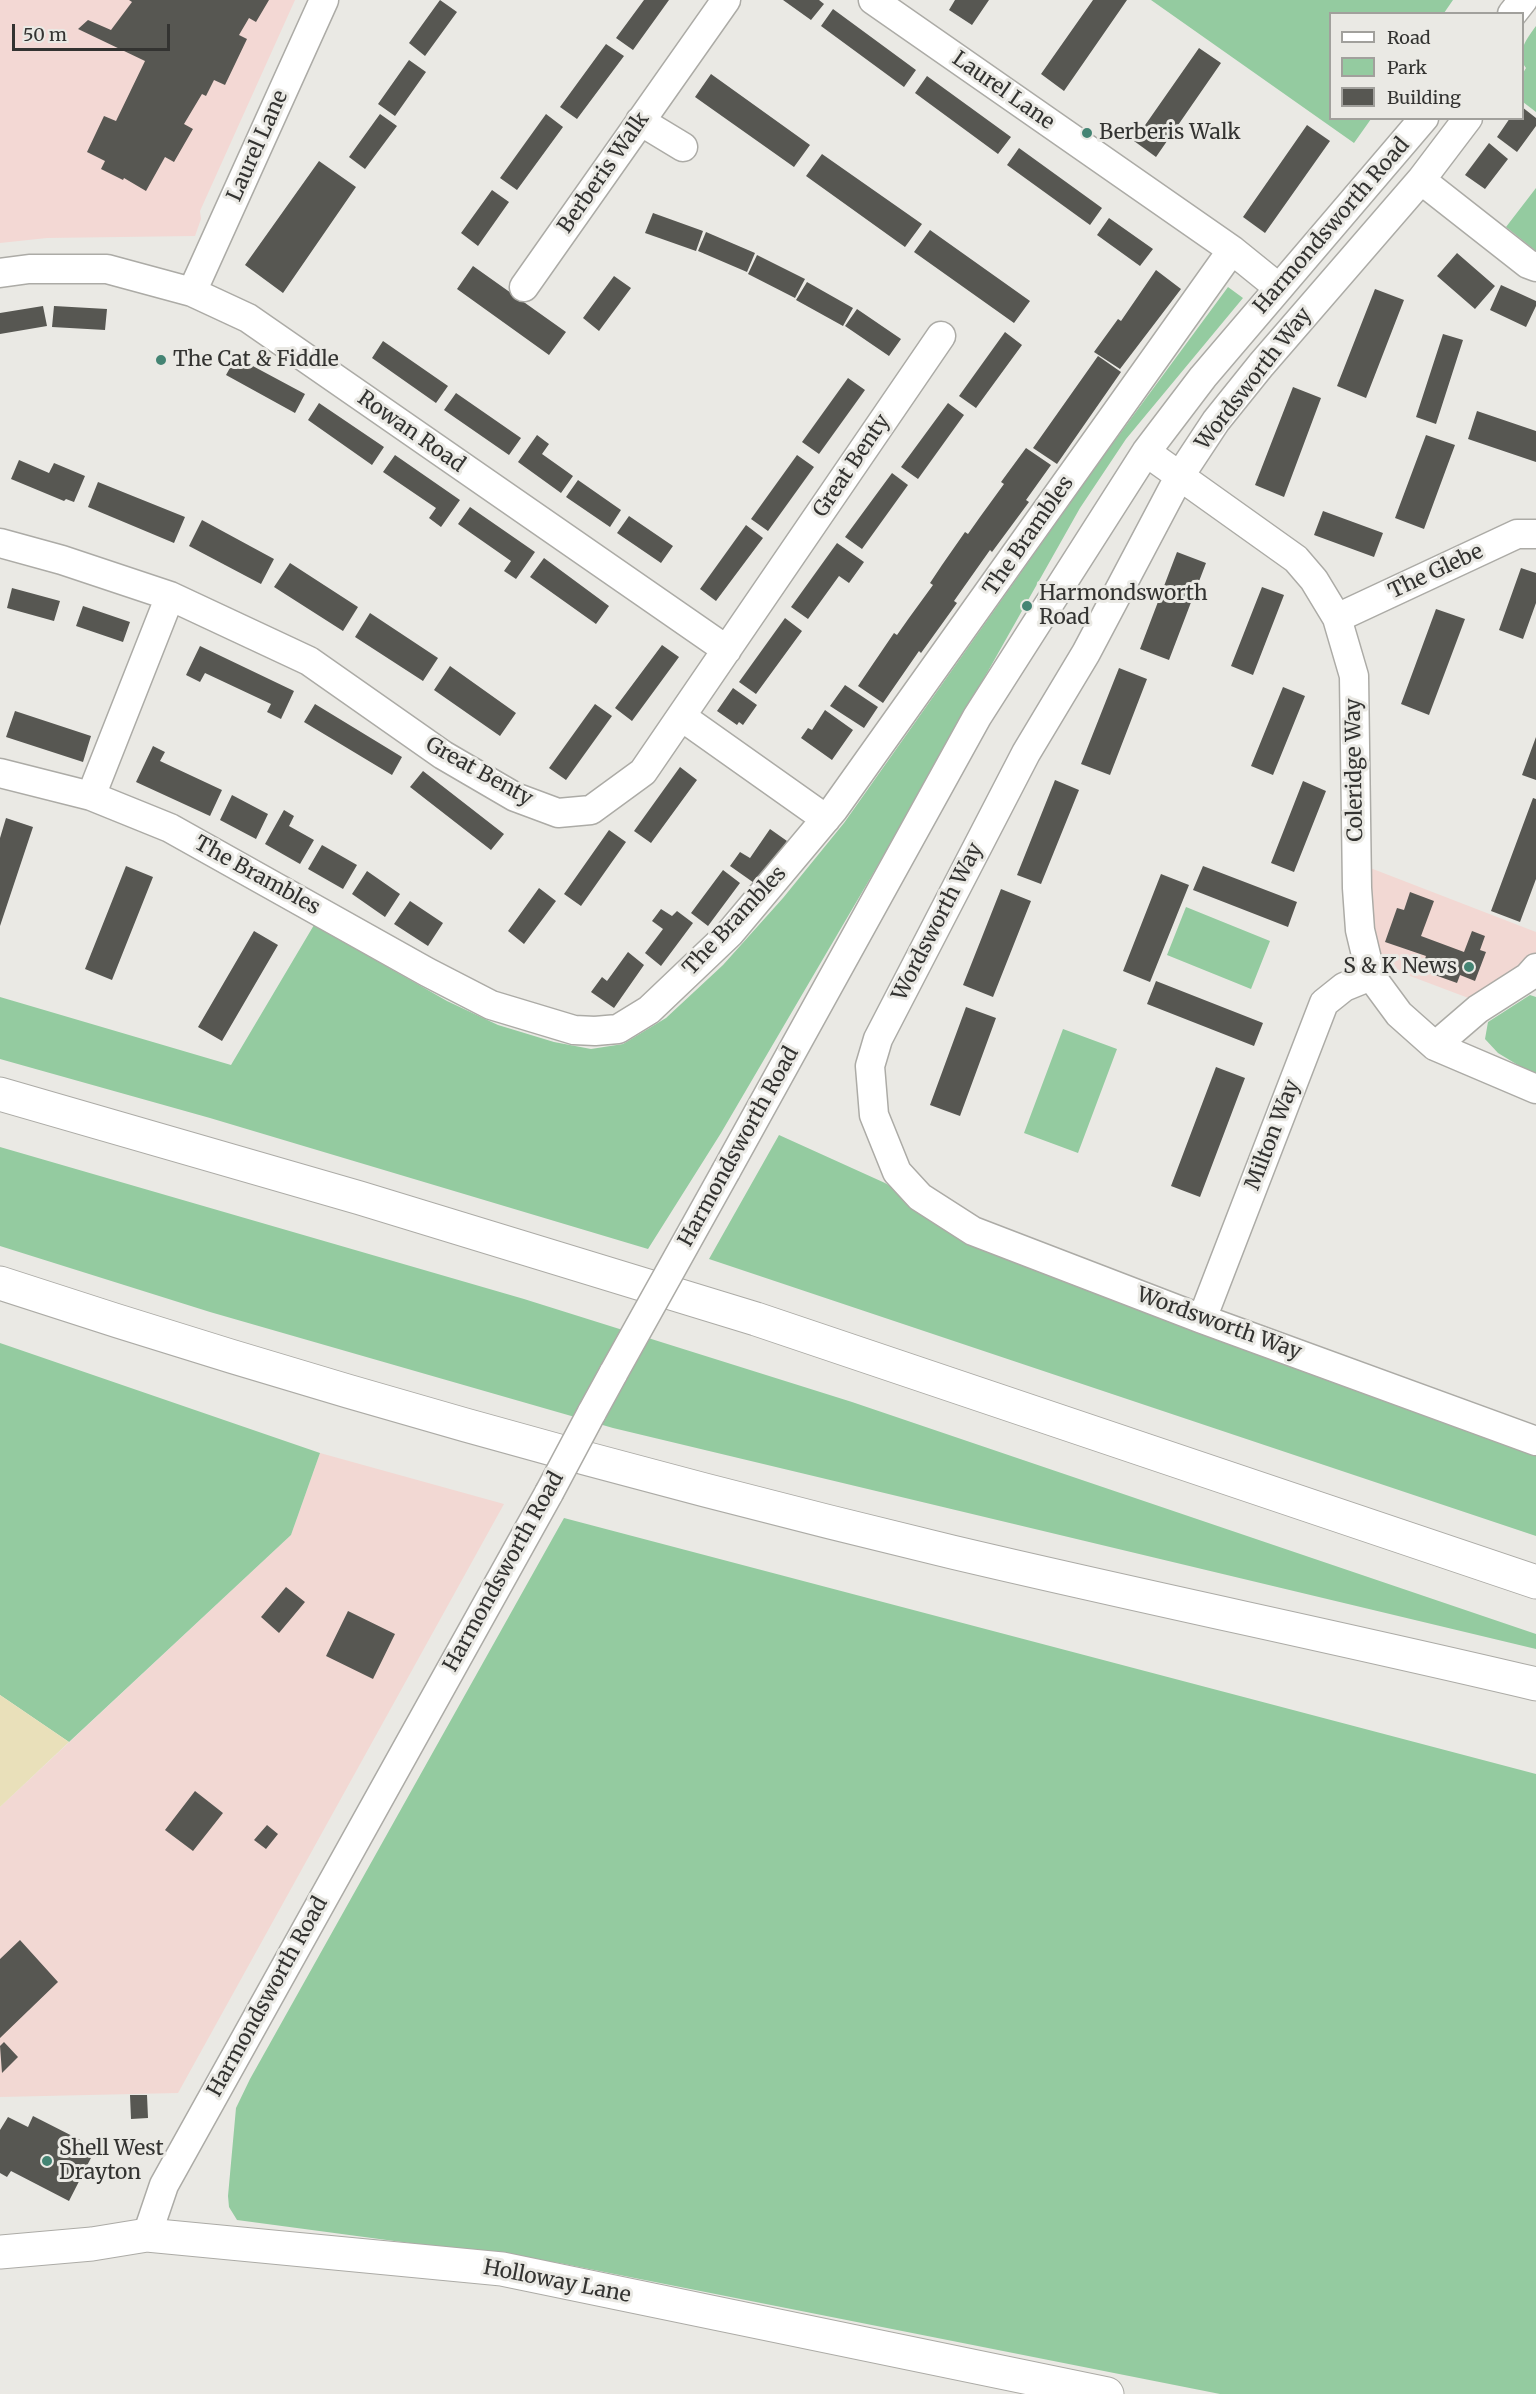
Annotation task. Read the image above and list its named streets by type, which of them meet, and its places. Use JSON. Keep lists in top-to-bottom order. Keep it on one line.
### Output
{"streets":{"main road":["Holloway Lane"],"street":["Laurel Lane","Berberis Walk","Harmondsworth Road","Wordsworth Way","Rowan Road","Great Benty","The Brambles","The Glebe","Coleridge Way","Milton Way"]},"crossings":[["Laurel Lane","Harmondsworth Road"],["Laurel Lane","Rowan Road"],["Laurel Lane","The Brambles"],["Harmondsworth Road","Coleridge Way"],["Harmondsworth Road","Holloway Lane"],["Wordsworth Way","Coleridge Way"],["Wordsworth Way","Milton Way"],["Rowan Road","Great Benty"],["The Glebe","Coleridge Way"],["Coleridge Way","Milton Way"]],"places":["Berberis Walk","The Cat & Fiddle","Harmondsworth Road","S & K News","Shell West Drayton"],"legend":["Road","Park","Building"],"scale_bar":"50 m"}
